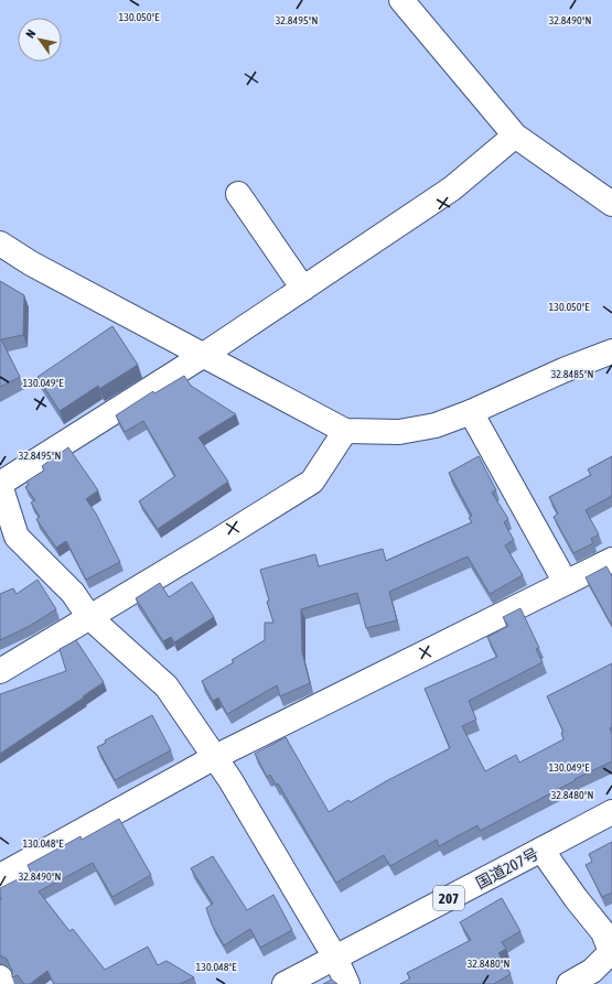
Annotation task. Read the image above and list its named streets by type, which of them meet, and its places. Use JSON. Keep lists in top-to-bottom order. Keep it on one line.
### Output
{"streets":{"main road":["国道207号","207"]},"north":"top left","coordinates":["130.050°E","32.8495°N","32.8490°N","32.8485°N","130.049°E","32.8480°N","130.048°E"]}
